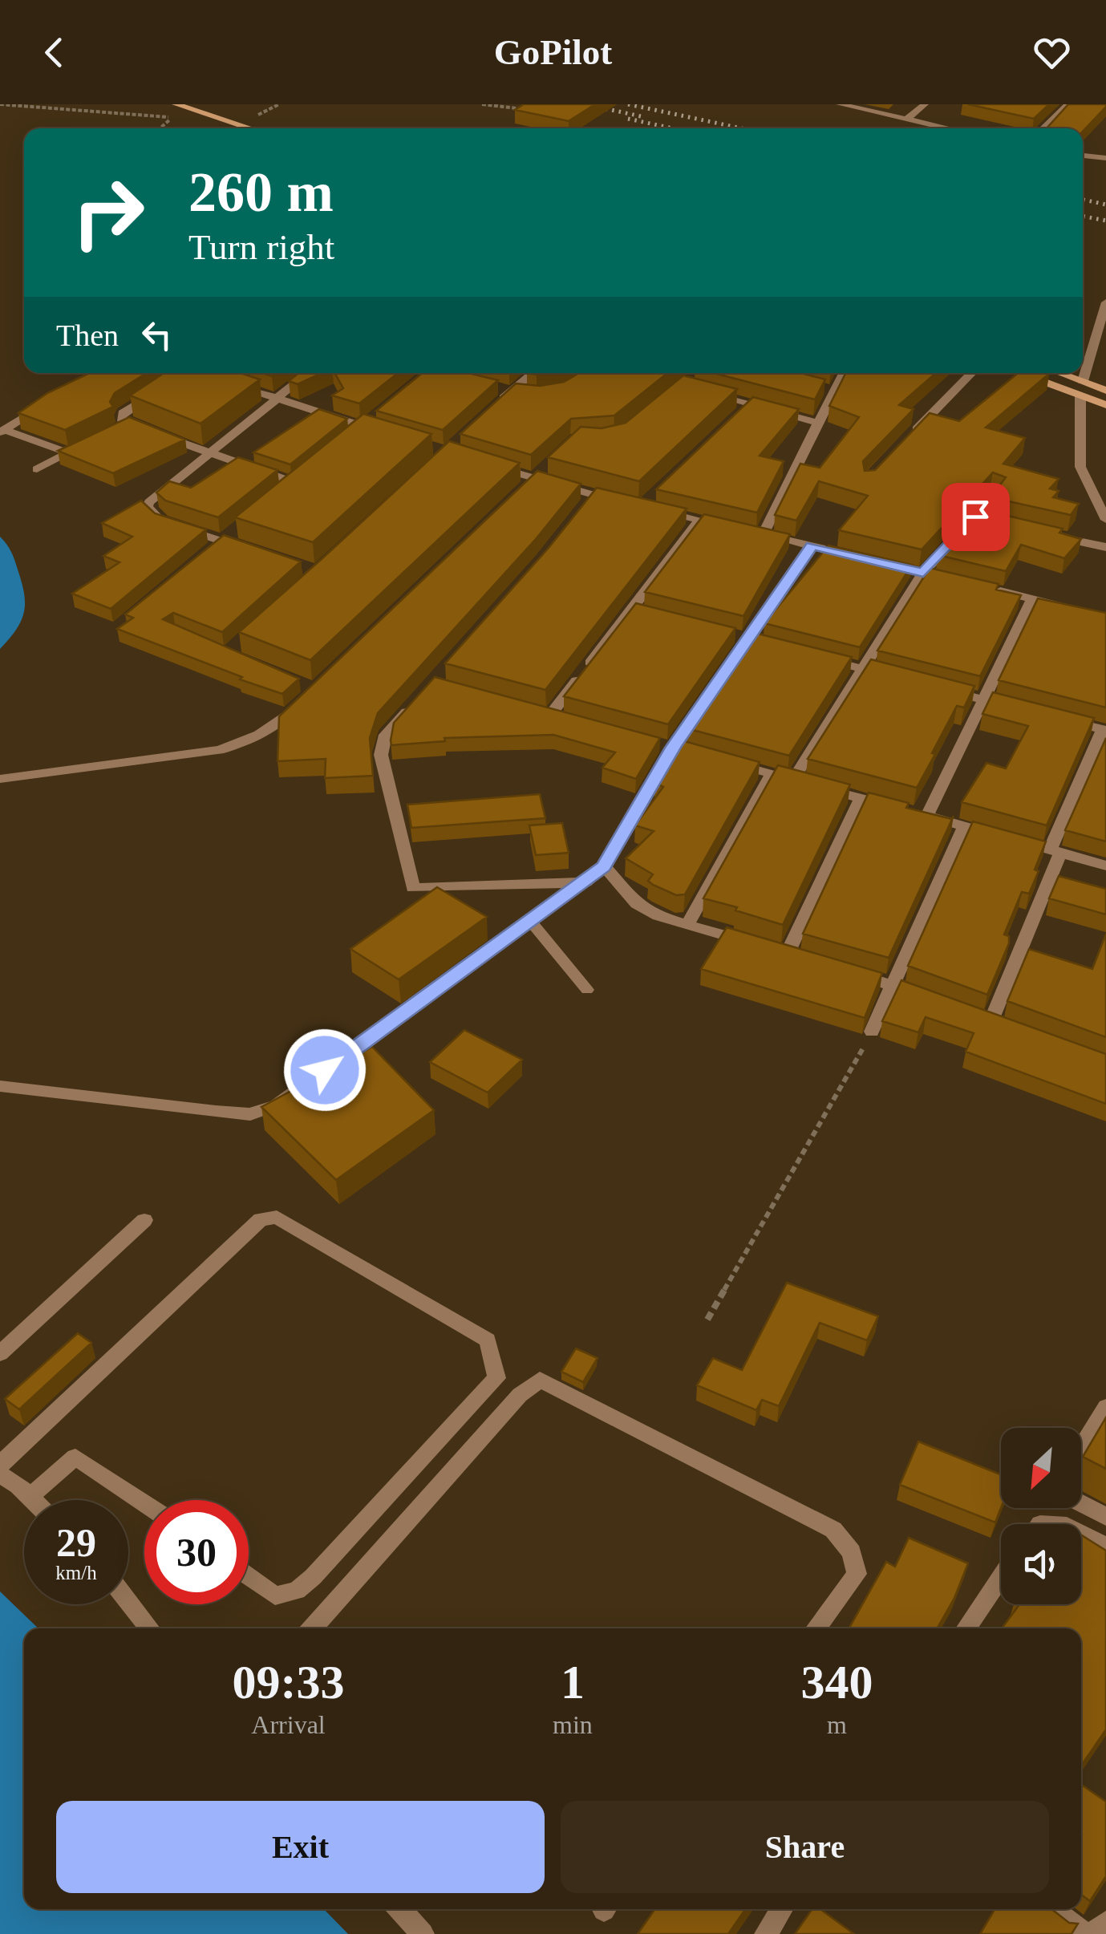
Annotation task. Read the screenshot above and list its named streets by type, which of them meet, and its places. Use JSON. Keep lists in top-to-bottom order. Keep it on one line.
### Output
{"north":"bottom left","page":{"header":"GoPilot","turn":["260 m","Turn right"],"then":"Then","speed":"29 km/h","limit":"30","eta":["09:33","Arrival","1","min","340","m"],"buttons":["Exit","Share"]}}
